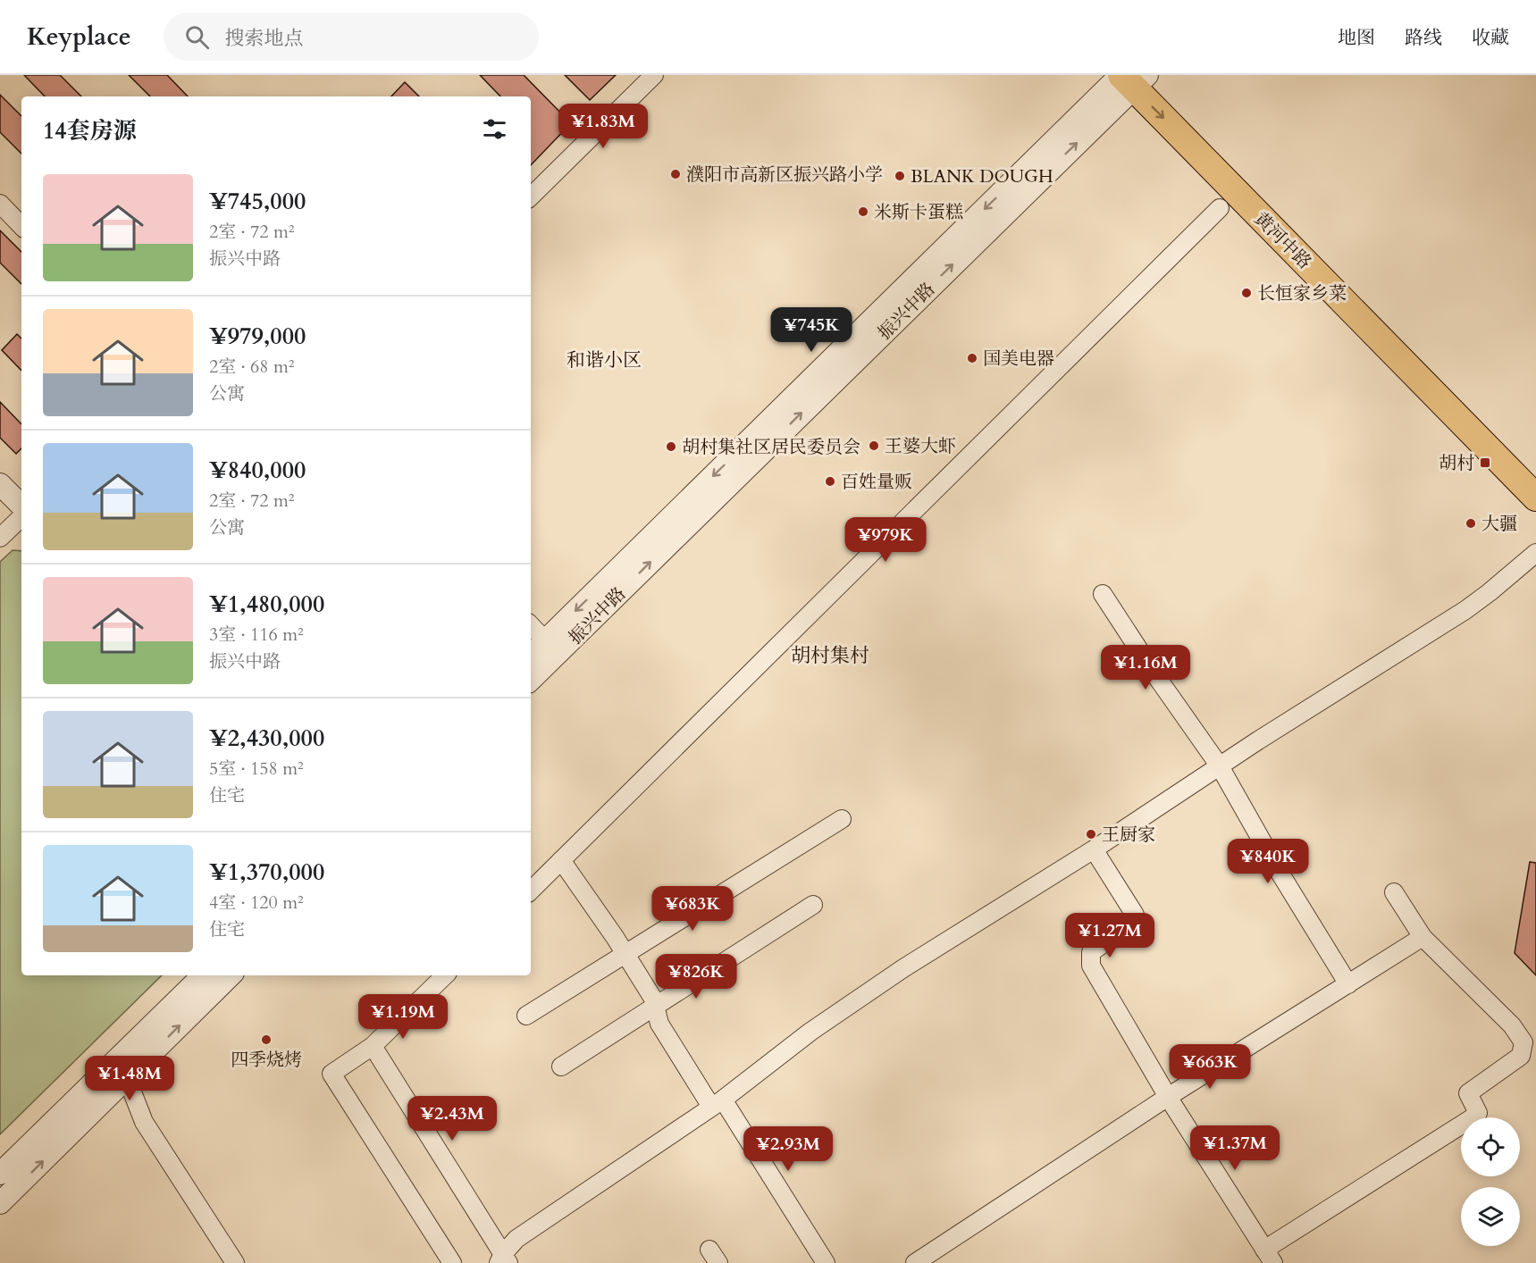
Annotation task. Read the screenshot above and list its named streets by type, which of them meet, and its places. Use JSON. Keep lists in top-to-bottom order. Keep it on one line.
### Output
{"streets":{"main road":["黄河中路"],"street":["振兴中路"]},"crossings":[["黄河中路","振兴中路"]],"districts":["和谐小区","胡村集村"],"places":{"other":["濮阳市高新区振兴路小学","BLANK DOUGH","米斯卡蛋糕","长恒家乡菜","国美电器","王婆大虾","胡村集社区居民委员会","百姓量贩","大疆","王厨家","四季烧烤"],"transit":["胡村"]},"page":{"header":"Keyplace","search":"搜索地点","nav":["地图","路线","收藏"],"heading":"14套房源","price":["¥1.83M","¥745K","¥979K","¥1.16M","¥840K","¥683K","¥1.27M","¥826K","¥1.19M","¥663K","¥1.48M","¥2.43M","¥1.37M","¥2.93M"],"list":[{"name":"¥745,000","note":"2室 · 72 m² · 振兴中路"},{"name":"¥979,000","note":"2室 · 68 m² · 公寓"},{"name":"¥840,000","note":"2室 · 72 m² · 公寓"},{"name":"¥1,480,000","note":"3室 · 116 m² · 振兴中路"},{"name":"¥2,430,000","note":"5室 · 158 m² · 住宅"},{"name":"¥1,370,000","note":"4室 · 120 m² · 住宅"}]}}
